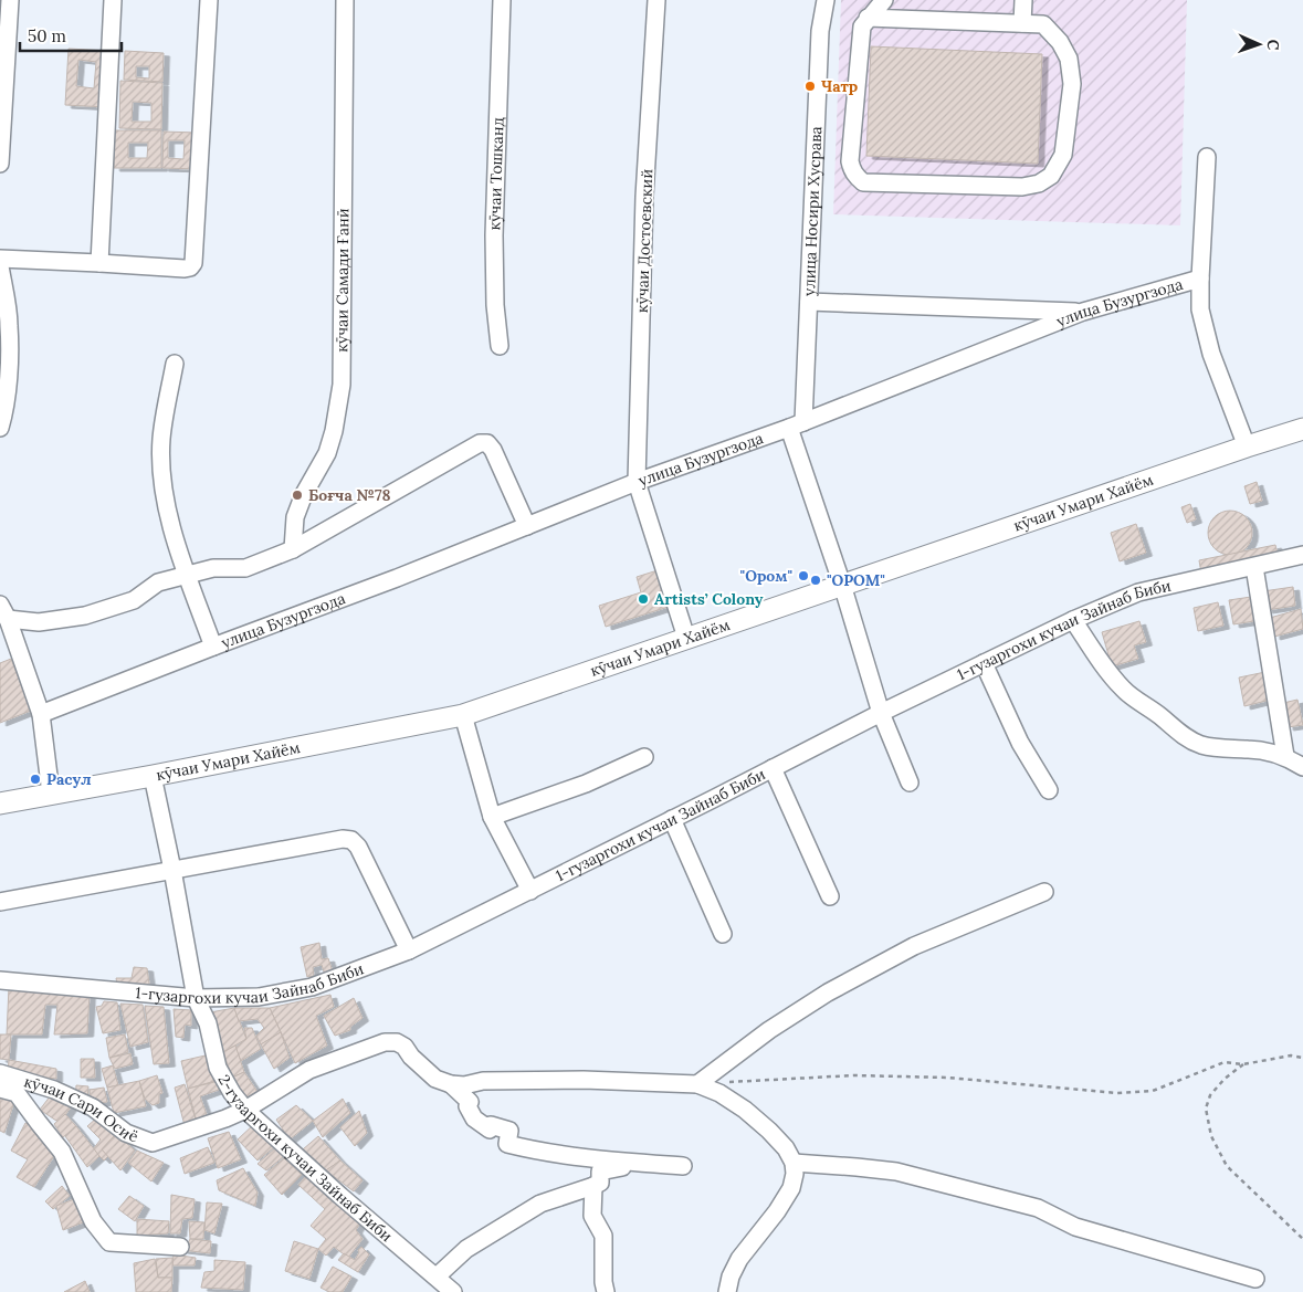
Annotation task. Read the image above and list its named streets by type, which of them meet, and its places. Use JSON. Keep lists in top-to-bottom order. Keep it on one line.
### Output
{"streets":{"main road":["кӯчаи Умари Хайём"],"street":["кӯчаи Тошканд","улица Носири Хусрава","кӯчаи Достоевский","кӯчаи Самади Ғанӣ","улица Бузургзода","1-гузаргохи кучаи Зайнаб Биби","кӯчаи Сари Осиё","2-гузаргохи кучаи Зайнаб Биби"]},"crossings":[["улица Носири Хусрава","улица Бузургзода"],["кӯчаи Достоевский","улица Бузургзода"],["кӯчаи Достоевский","кӯчаи Умари Хайём"],["улица Бузургзода","кӯчаи Умари Хайём"],["кӯчаи Умари Хайём","2-гузаргохи кучаи Зайнаб Биби"],["1-гузаргохи кучаи Зайнаб Биби","2-гузаргохи кучаи Зайнаб Биби"],["кӯчаи Сари Осиё","2-гузаргохи кучаи Зайнаб Биби"]],"places":["Чатр","Боғча №78","\"Oром\"","\"OPOM\"","Artists’ Colony","Расул"],"scale_bar":"50 m","north":"right"}
